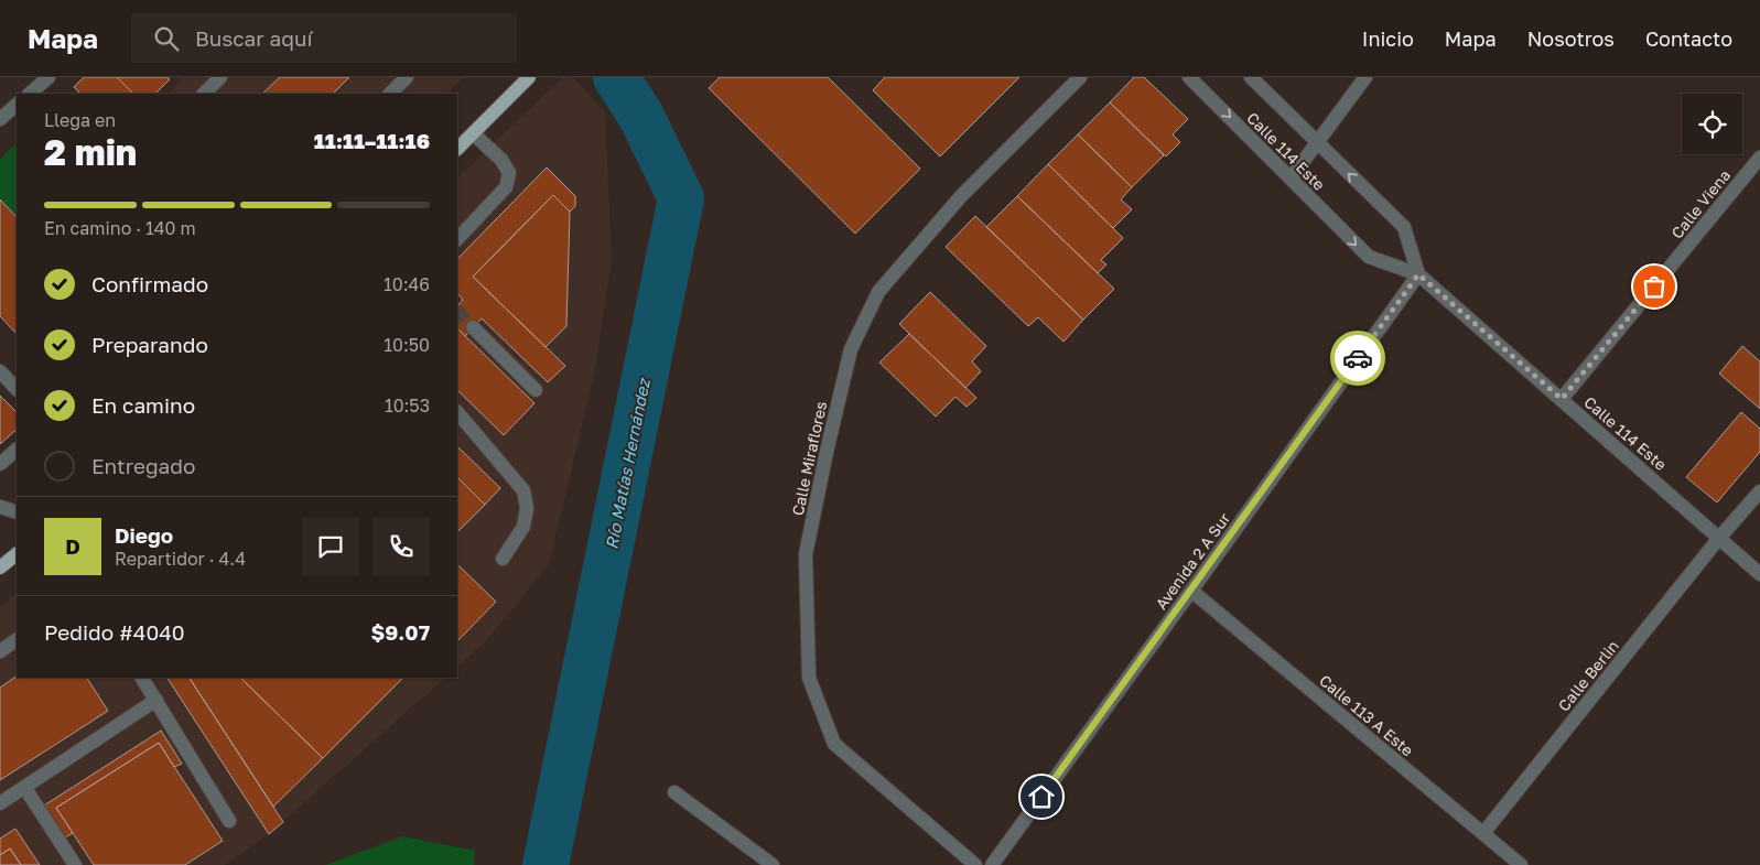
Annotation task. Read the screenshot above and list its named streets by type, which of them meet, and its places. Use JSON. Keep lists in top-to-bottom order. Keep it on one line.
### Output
{"streets":{"street":["Calle 114 Este","Calle Viena","Calle Miraflores","Avenida 2 A Sur","Calle Berlin","Calle 113 A Este"]},"crossings":[["Calle 114 Este","Calle Viena"],["Calle 114 Este","Avenida 2 A Sur"],["Calle 114 Este","Calle Berlin"],["Avenida 2 A Sur","Calle 113 A Este"],["Calle Berlin","Calle 113 A Este"]],"water":["Río Matías Hernández"],"page":{"header":"Mapa","search":"Buscar aquí","nav":["Inicio","Mapa","Nosotros","Contacto"],"heading":["2 min","Llega en","11:11–11:16"],"panel":["Diego","Repartidor · 4.4","Pedido #4040","$9.07"],"bar":"En camino · 140 m","list":[["Confirmado","10:46"],["Preparando","10:50"],["En camino","10:53"],"Entregado"],"round":"D"}}
